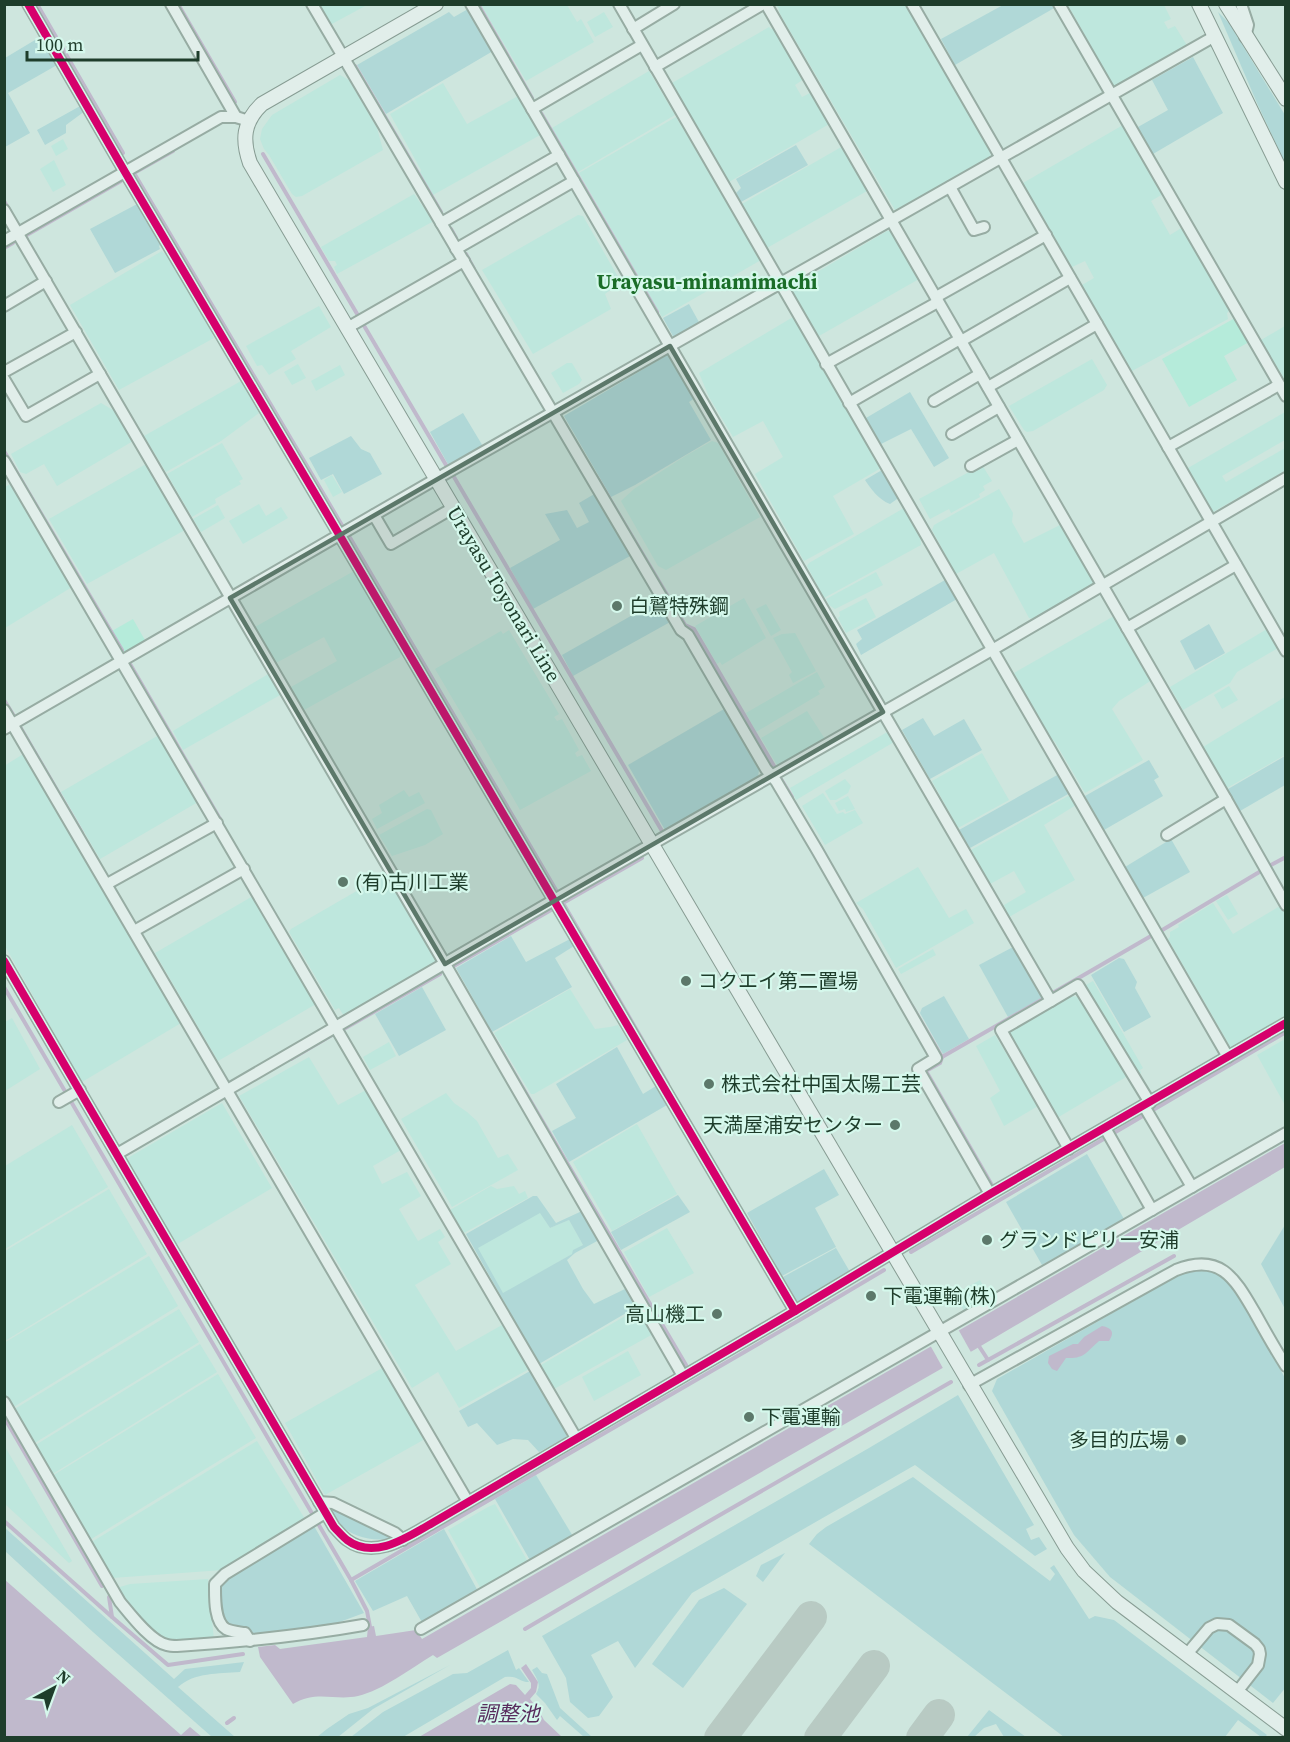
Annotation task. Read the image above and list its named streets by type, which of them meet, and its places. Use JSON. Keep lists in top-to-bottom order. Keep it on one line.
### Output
{"streets":{"main road":["Urayasu Toyonari Line"]},"districts":["Urayasu-minamimachi"],"water":["調整池"],"places":["白鷲特殊鋼","(有)古川工業","コクエイ第二置場","株式会社中国太陽工芸","天満屋浦安センター","グランドピリー安浦","下電運輸(株)","高山機工","下電運輸","多目的広場"],"scale_bar":"100 m","north":"top right"}
